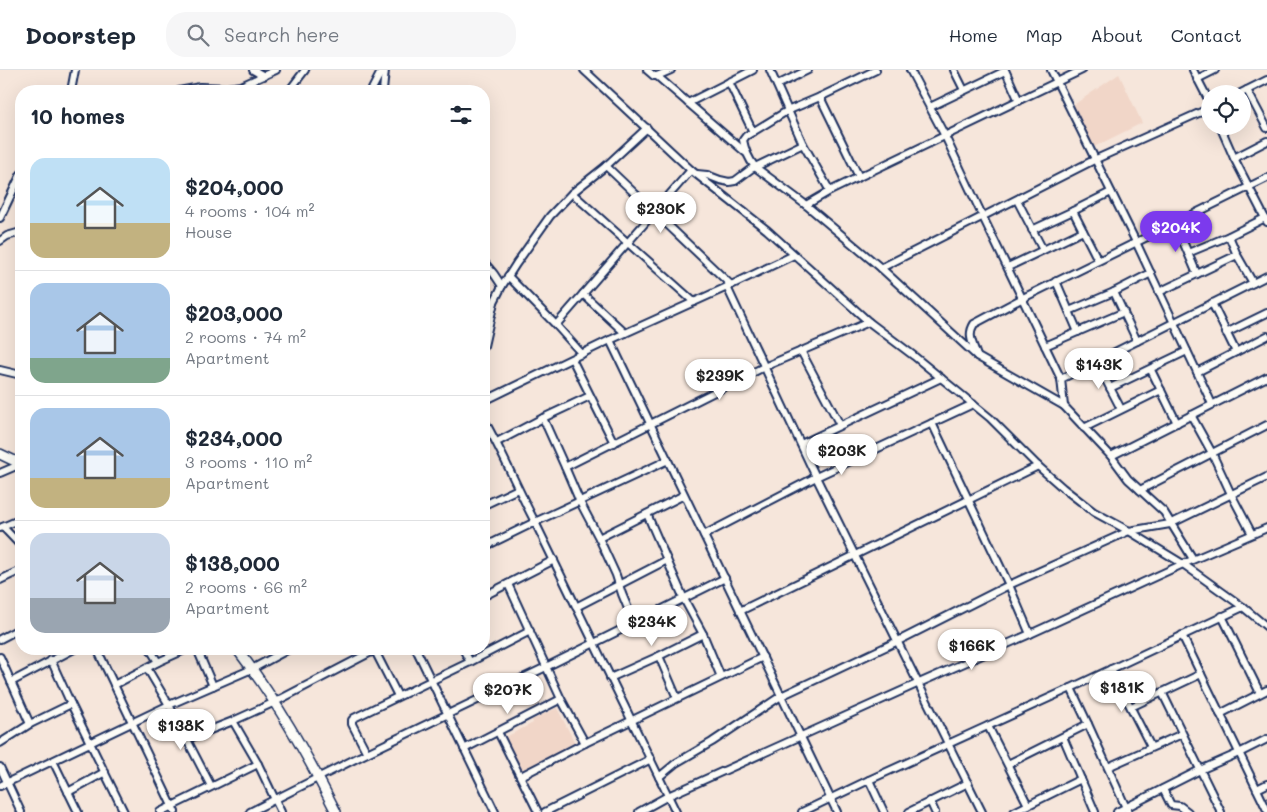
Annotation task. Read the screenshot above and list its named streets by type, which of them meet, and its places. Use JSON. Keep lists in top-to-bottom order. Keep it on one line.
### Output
{"page":{"header":"Doorstep","search":"Search here","nav":["Home","Map","About","Contact"],"heading":"10 homes","list":[{"name":"$204,000","note":"4 rooms · 104 m² · House"},{"name":"$203,000","note":"2 rooms · 74 m² · Apartment"},{"name":"$234,000","note":"3 rooms · 110 m² · Apartment"},{"name":"$138,000","note":"2 rooms · 66 m² · Apartment"}],"price":["$230K","$204K","$143K","$239K","$203K","$234K","$166K","$181K","$207K","$138K"]}}
